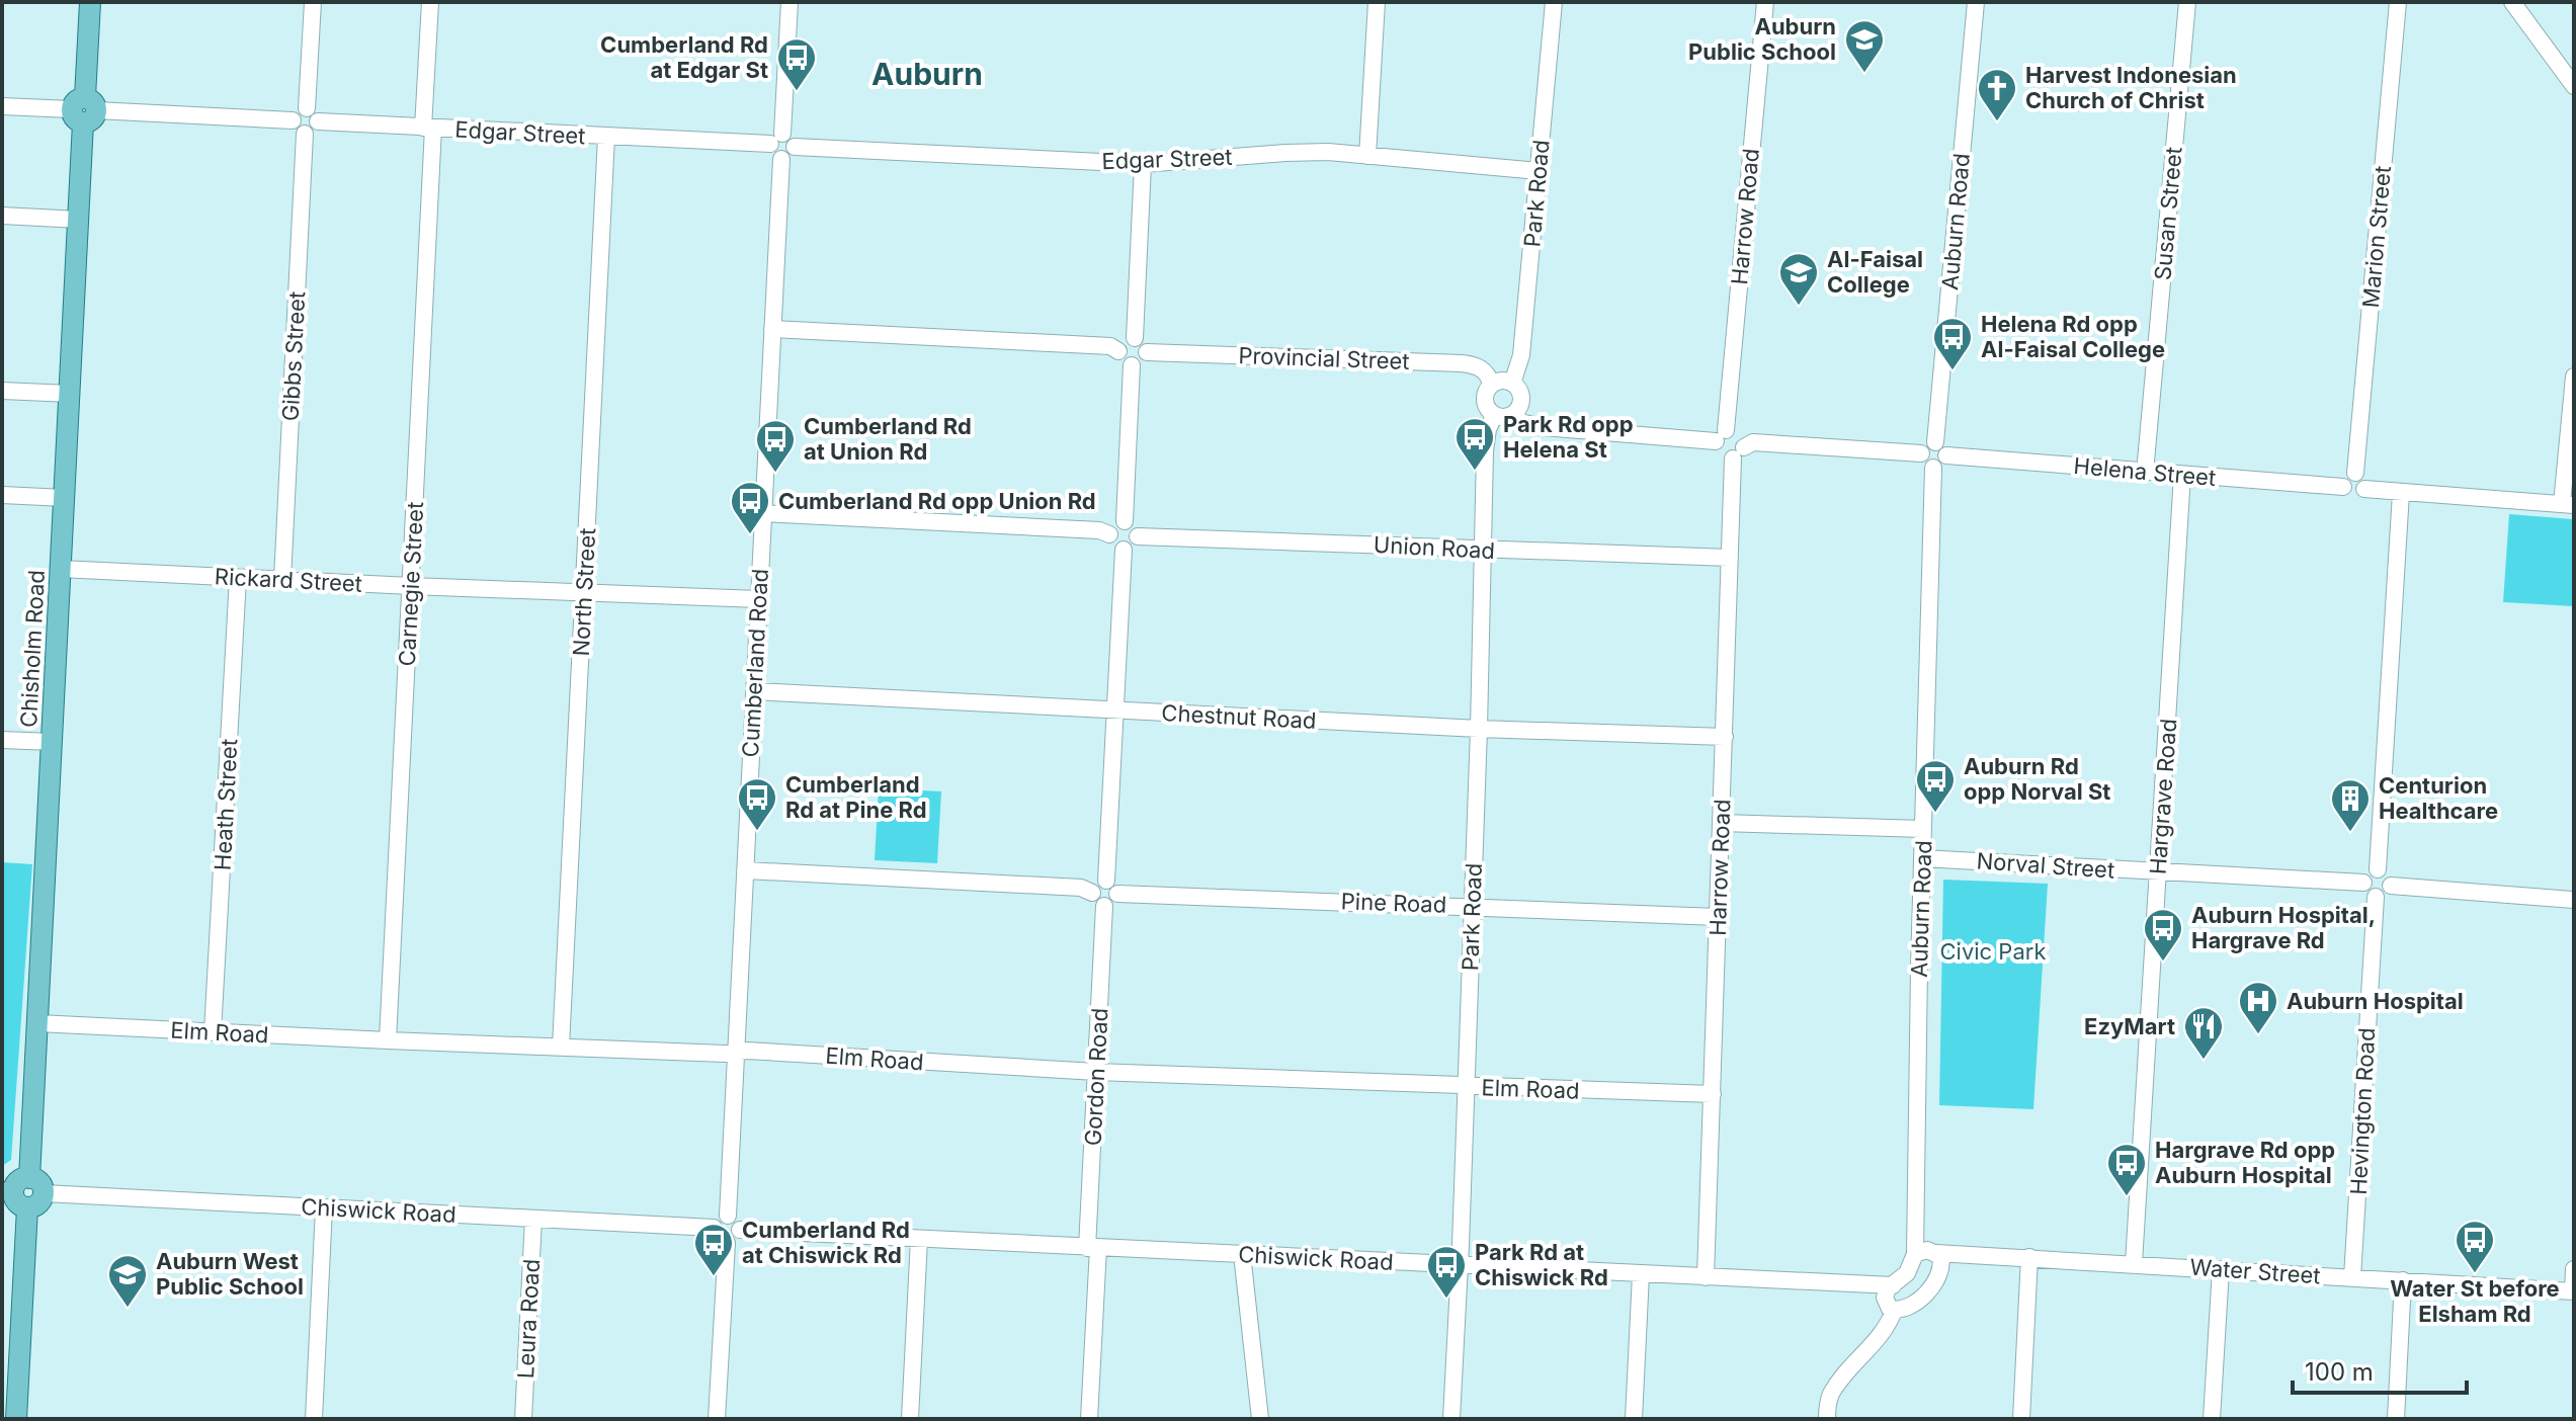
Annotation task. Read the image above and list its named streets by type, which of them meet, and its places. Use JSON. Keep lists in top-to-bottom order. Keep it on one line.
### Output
{"streets":{"main road":["Chisholm Road"],"street":["Edgar Street","Park Road","Susan Street","Harrow Road","Auburn Road","Marion Street","Gibbs Street","Provincial Street","Helena Street","Union Road","Rickard Street","Carnegie Street","North Street","Cumberland Road","Chestnut Road","Hargrave Road","Heath Street","Norval Street","Pine Road","Elm Road","Gordon Road","Hevington Road","Chiswick Road","Water Street","Leura Road"]},"crossings":[["Edgar Street","Park Road"],["Edgar Street","Gibbs Street"],["Edgar Street","Carnegie Street"],["Edgar Street","North Street"],["Edgar Street","Cumberland Road"],["Park Road","Provincial Street"],["Park Road","Union Road"],["Park Road","Chestnut Road"],["Park Road","Pine Road"],["Park Road","Elm Road"],["Park Road","Chiswick Road"],["Susan Street","Helena Street"],["Harrow Road","Union Road"],["Harrow Road","Chestnut Road"],["Harrow Road","Pine Road"],["Harrow Road","Elm Road"],["Harrow Road","Chiswick Road"],["Auburn Road","Helena Street"],["Auburn Road","Norval Street"],["Auburn Road","Water Street"],["Marion Street","Helena Street"],["Gibbs Street","Rickard Street"],["Helena Street","Hargrave Road"],["Rickard Street","Carnegie Street"],["Rickard Street","North Street"],["Rickard Street","Chisholm Road"],["Rickard Street","Cumberland Road"],["Rickard Street","Heath Street"],["Carnegie Street","Elm Road"],["North Street","Elm Road"],["Chisholm Road","Elm Road"],["Chisholm Road","Chiswick Road"],["Cumberland Road","Chestnut Road"],["Cumberland Road","Elm Road"],["Cumberland Road","Chiswick Road"],["Hargrave Road","Norval Street"],["Hargrave Road","Water Street"],["Heath Street","Elm Road"],["Norval Street","Hevington Road"],["Pine Road","Gordon Road"],["Elm Road","Gordon Road"],["Gordon Road","Chiswick Road"],["Hevington Road","Water Street"],["Chiswick Road","Leura Road"]],"districts":["Auburn"],"parks":["Civic Park"],"places":{"school or university":["Auburn Public School","Al-Faisal College","Auburn West Public School"],"bus stop":["Cumberland Rd at Edgar St","Helena Rd opp Al-Faisal College","Park Rd opp Helena St","Cumberland Rd at Union Rd","Cumberland Rd opp Union Rd","Auburn Rd opp Norval St","Cumberland Rd at Pine Rd","Auburn Hospital, Hargrave Rd","Hargrave Rd opp Auburn Hospital","Water St before Elsham Rd","Cumberland Rd at Chiswick Rd","Park Rd at Chiswick Rd"],"church":["Harvest Indonesian Church of Christ"],"building":["Centurion Healthcare"],"hospital":["Auburn Hospital"],"restaurant":["EzyMart"]},"scale_bar":"100 m"}
